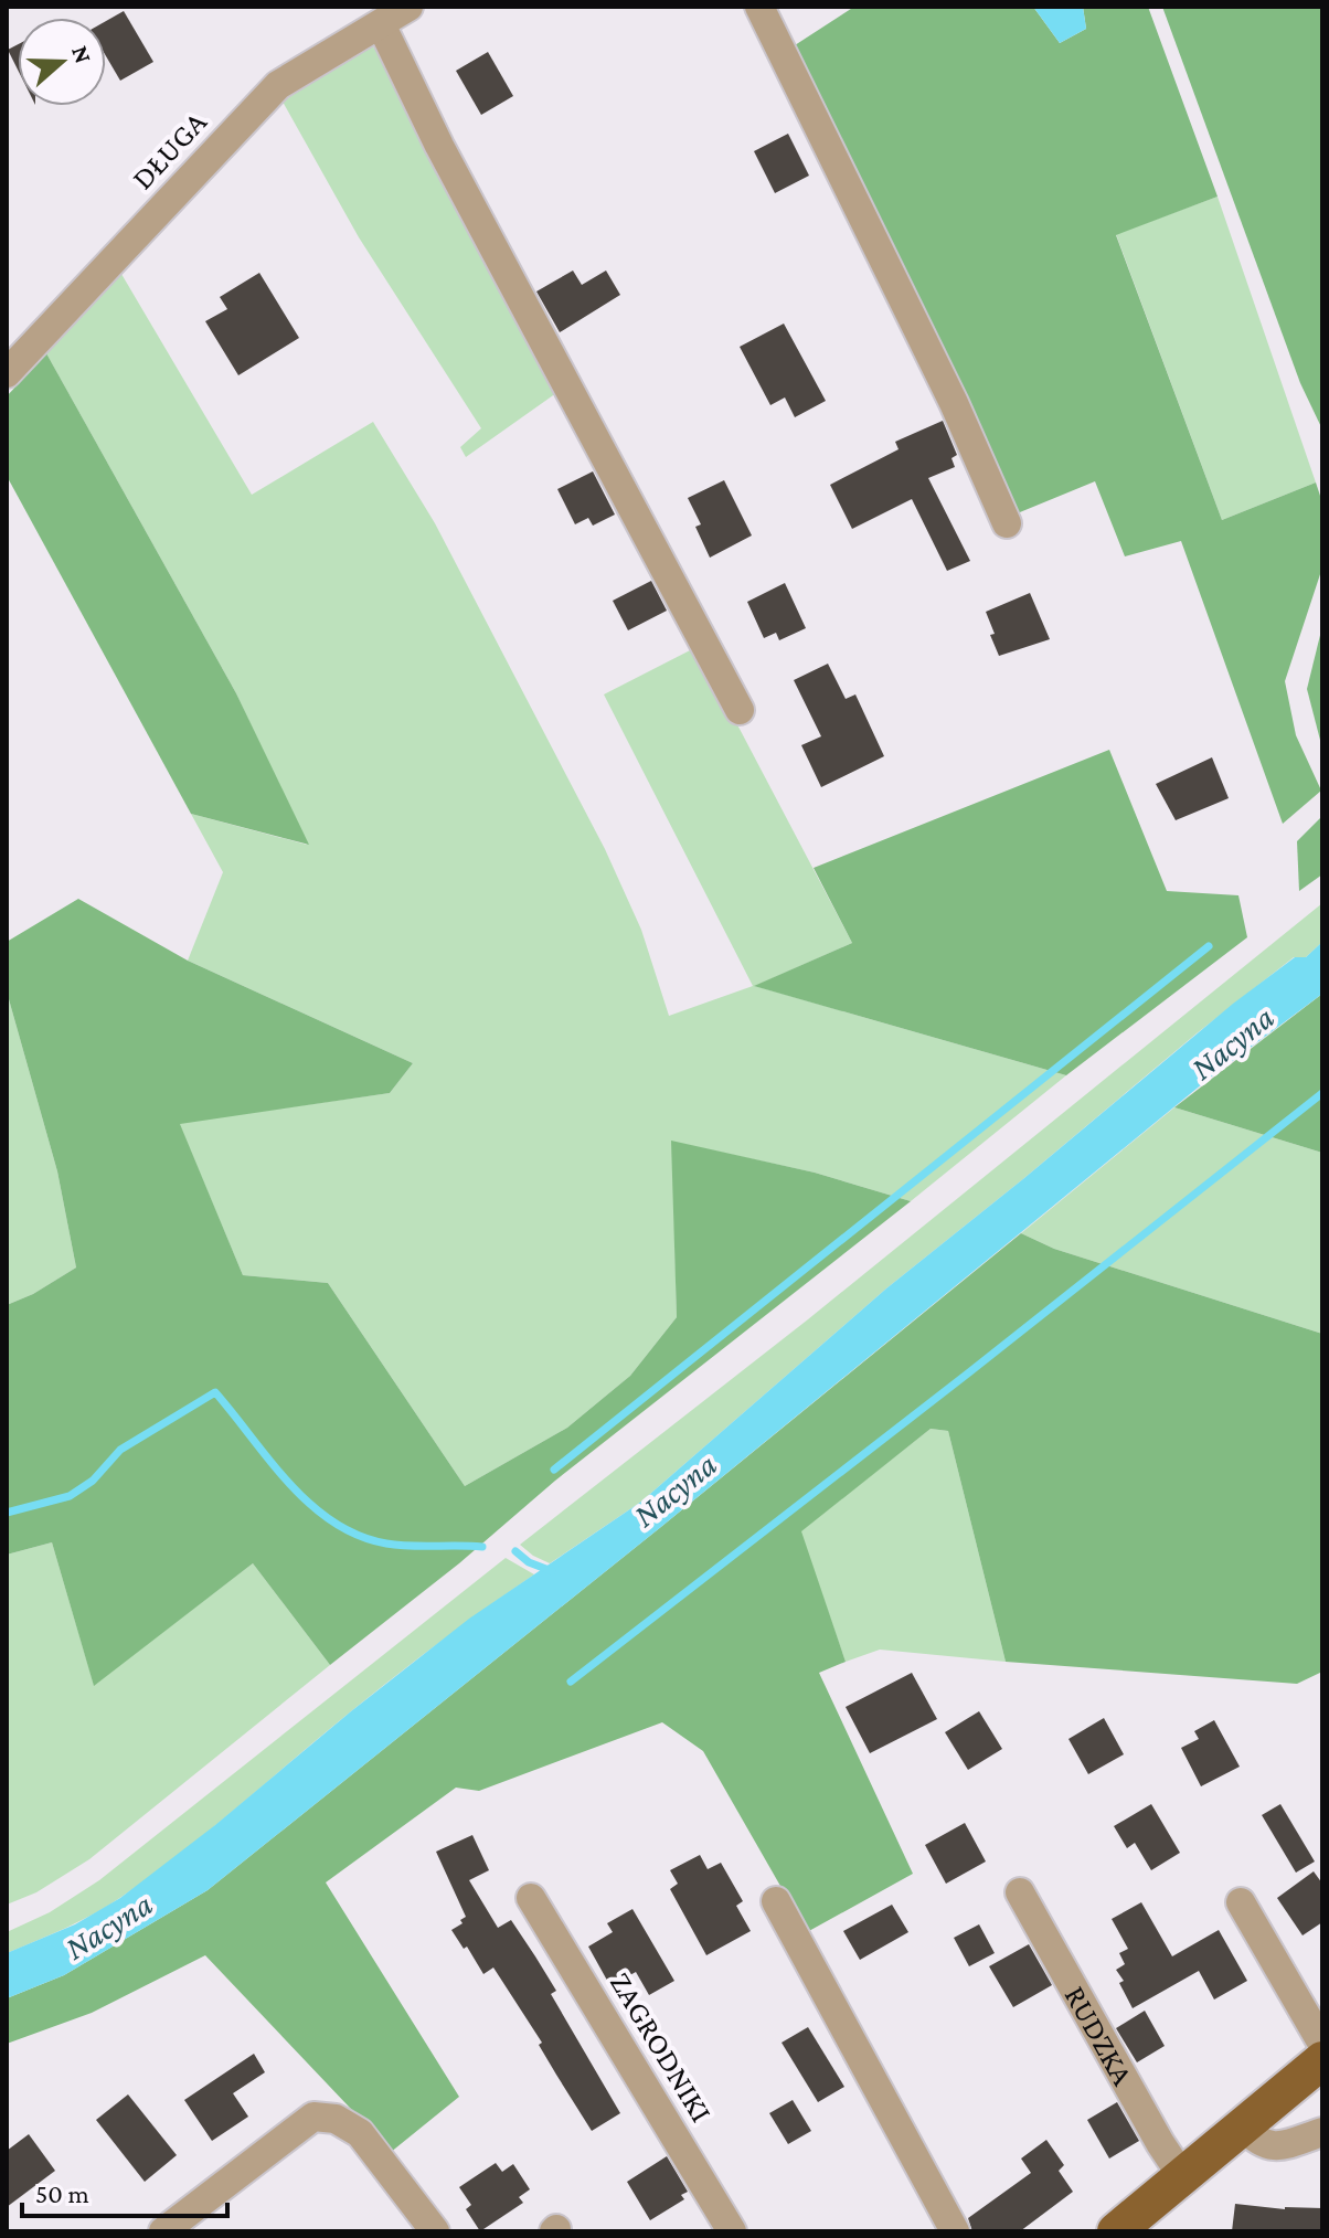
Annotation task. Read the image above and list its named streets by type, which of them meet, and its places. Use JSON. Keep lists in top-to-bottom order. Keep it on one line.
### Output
{"streets":{"street":["DŁUGA","RUDZKA","ZAGRODNIKI"]},"water":["Nacyna"],"scale_bar":"50 m","north":"right"}
